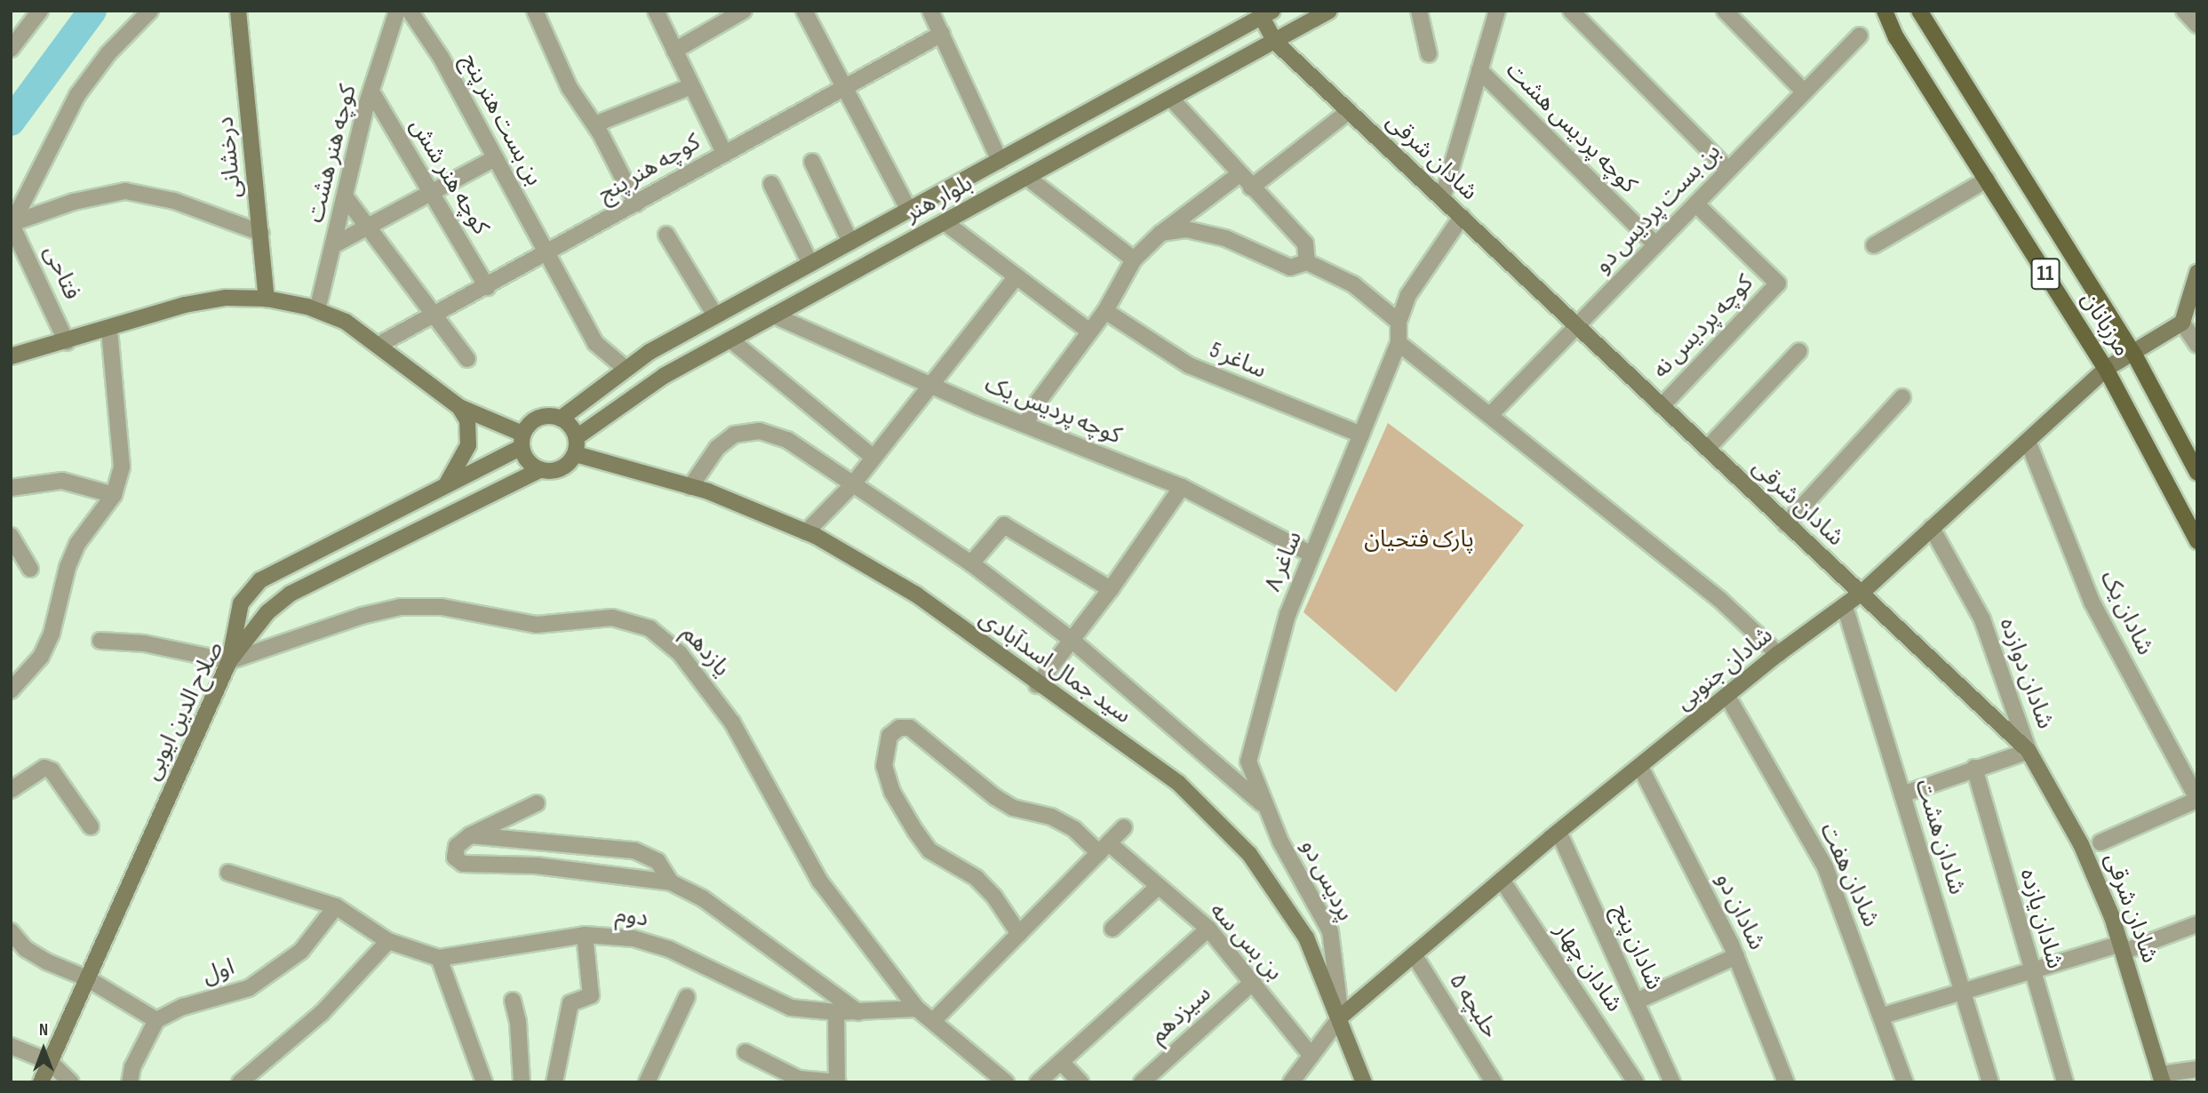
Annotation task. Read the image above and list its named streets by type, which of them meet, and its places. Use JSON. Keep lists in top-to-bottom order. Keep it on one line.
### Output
{"streets":{"main road":["درخشانی","شادان شرقی","بلوار هنر","11","مرزبانان","سید جمال اسدآبادی","شادان جنوبی","صلاح الدین ایوبی"],"street":["بن بست هنر پنج","کوچه پردیس هشت","کوچه هنر هشت","کوچه هنر پنج","کوچه هنر شش","بن بست پردیس دو","فتاحی","کوچه پردیس نه","ساغر 5","کوچه پردیس یک","ساغر ٨","شادان یک","یازدهم","شادان دوازده","شادان هشت","شادان هفت","پردیس دو","شادان دو","دوم","شادان یازده","بن بس سه","شادان پنج","شادان چهار","اول","حلبچه ۵","سیزدهم"]},"crossings":[["بن بست هنر پنج","کوچه هنر پنج"],["بن بست هنر پنج","بلوار هنر"],["کوچه پردیس هشت","بن بست پردیس دو"],["کوچه هنر هشت","کوچه هنر شش"],["شادان شرقی","بلوار هنر"],["شادان شرقی","بن بست پردیس دو"],["شادان شرقی","کوچه پردیس نه"],["شادان شرقی","ساغر ٨"],["شادان شرقی","شادان جنوبی"],["شادان شرقی","شادان دوازده"],["کوچه هنر پنج","کوچه هنر شش"],["بلوار هنر","کوچه پردیس یک"],["بلوار هنر","سید جمال اسدآبادی"],["بلوار هنر","صلاح الدین ایوبی"],["بن بست پردیس دو","کوچه پردیس نه"],["مرزبانان","شادان جنوبی"],["ساغر 5","ساغر ٨"],["کوچه پردیس یک","ساغر ٨"],["ساغر ٨","پردیس دو"],["شادان یک","شادان جنوبی"],["یازدهم","صلاح الدین ایوبی"],["یازدهم","دوم"],["سید جمال اسدآبادی","شادان جنوبی"],["سید جمال اسدآبادی","صلاح الدین ایوبی"],["سید جمال اسدآبادی","پردیس دو"],["شادان جنوبی","شادان دوازده"],["شادان جنوبی","شادان هشت"],["شادان جنوبی","شادان هفت"],["شادان جنوبی","پردیس دو"],["شادان جنوبی","شادان دو"],["شادان جنوبی","شادان پنج"],["شادان جنوبی","شادان چهار"],["شادان جنوبی","حلبچه ۵"],["شادان دوازده","شادان هشت"],["شادان دوازده","شادان یازده"],["دوم","اول"],["بن بس سه","سیزدهم"]],"parks":["پارک فتحیان"],"north":"top"}
